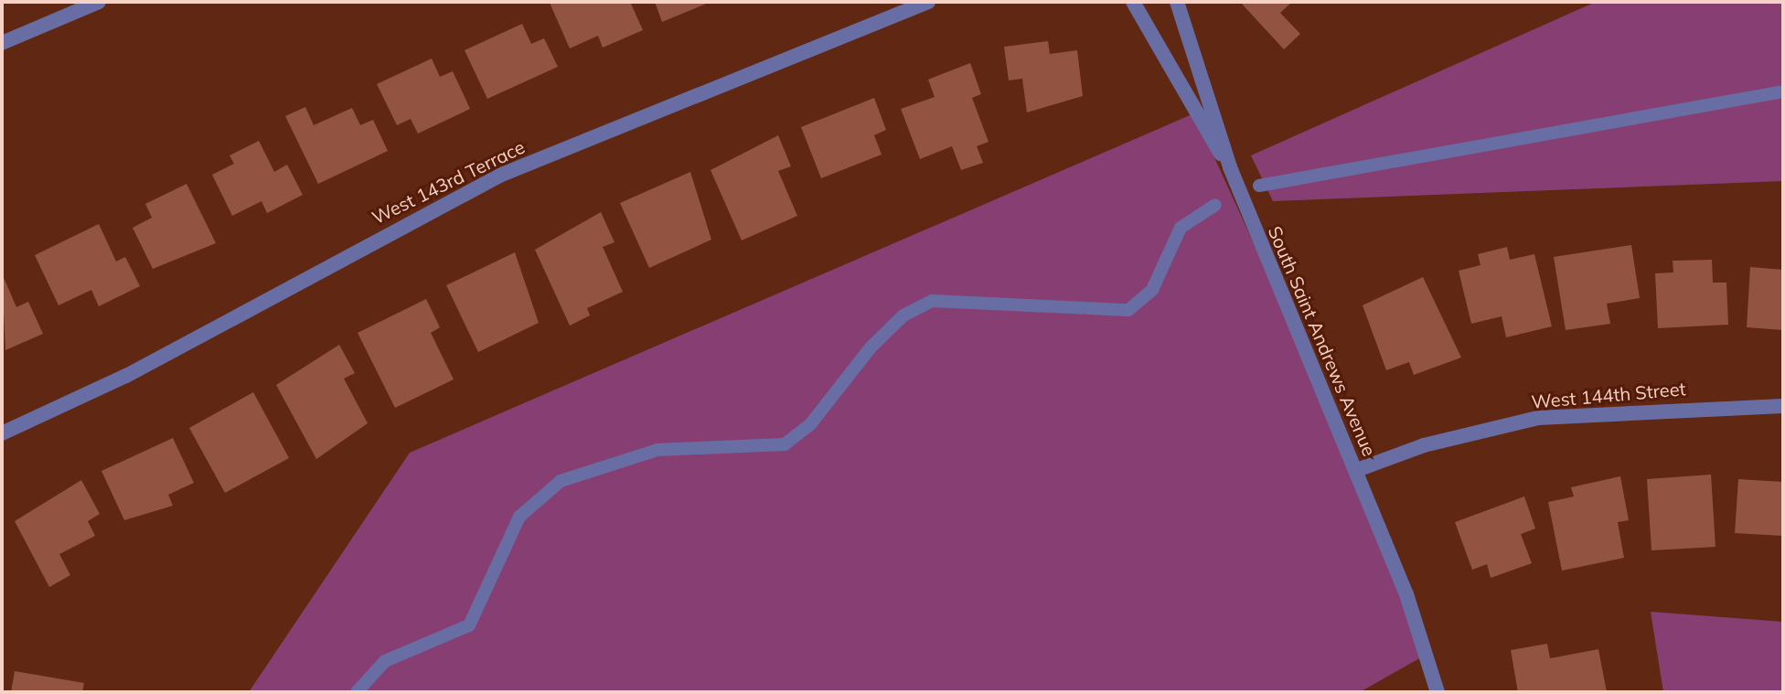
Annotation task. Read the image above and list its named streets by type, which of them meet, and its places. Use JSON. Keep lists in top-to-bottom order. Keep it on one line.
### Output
{"streets":{"street":["West 143rd Terrace","South Saint Andrews Avenue","West 144th Street"]},"crossings":[["South Saint Andrews Avenue","West 144th Street"]]}
